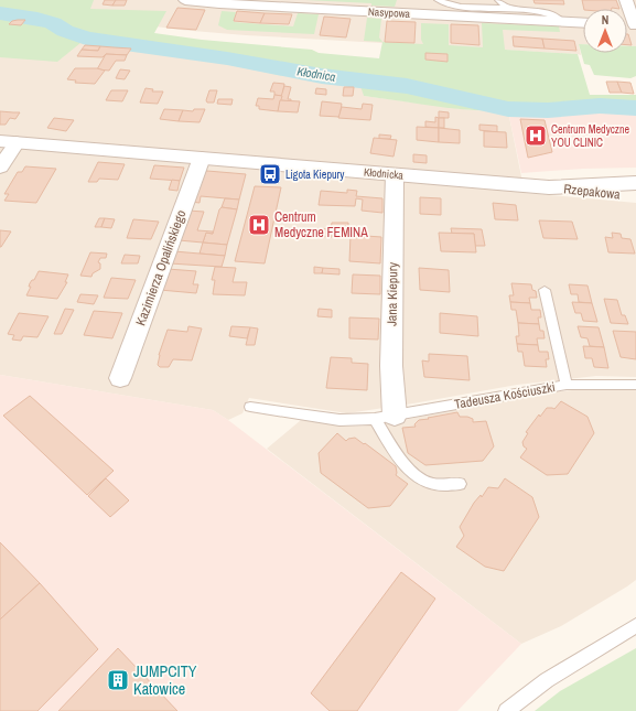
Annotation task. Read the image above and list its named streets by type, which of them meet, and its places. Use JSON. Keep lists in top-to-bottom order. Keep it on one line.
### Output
{"streets":{"street":["Nasypowa","Kłodnicka","Rzepakowa","Kazimierza Opalińskiego","Jana Kiepury"],"lane":["Tadeusza Kościuszki"]},"crossings":[["Kłodnicka","Rzepakowa"],["Kłodnicka","Kazimierza Opalińskiego"],["Kłodnicka","Jana Kiepury"],["Jana Kiepury","Tadeusza Kościuszki"]],"water":["Kłodnica"],"places":{"hospital":["Centrum Medyczne YOU CLINIC","Centrum Medyczne FEMINA"],"bus stop":["Ligota Kiepury"],"building":["JUMPCITY Katowice"]},"north":"top"}
